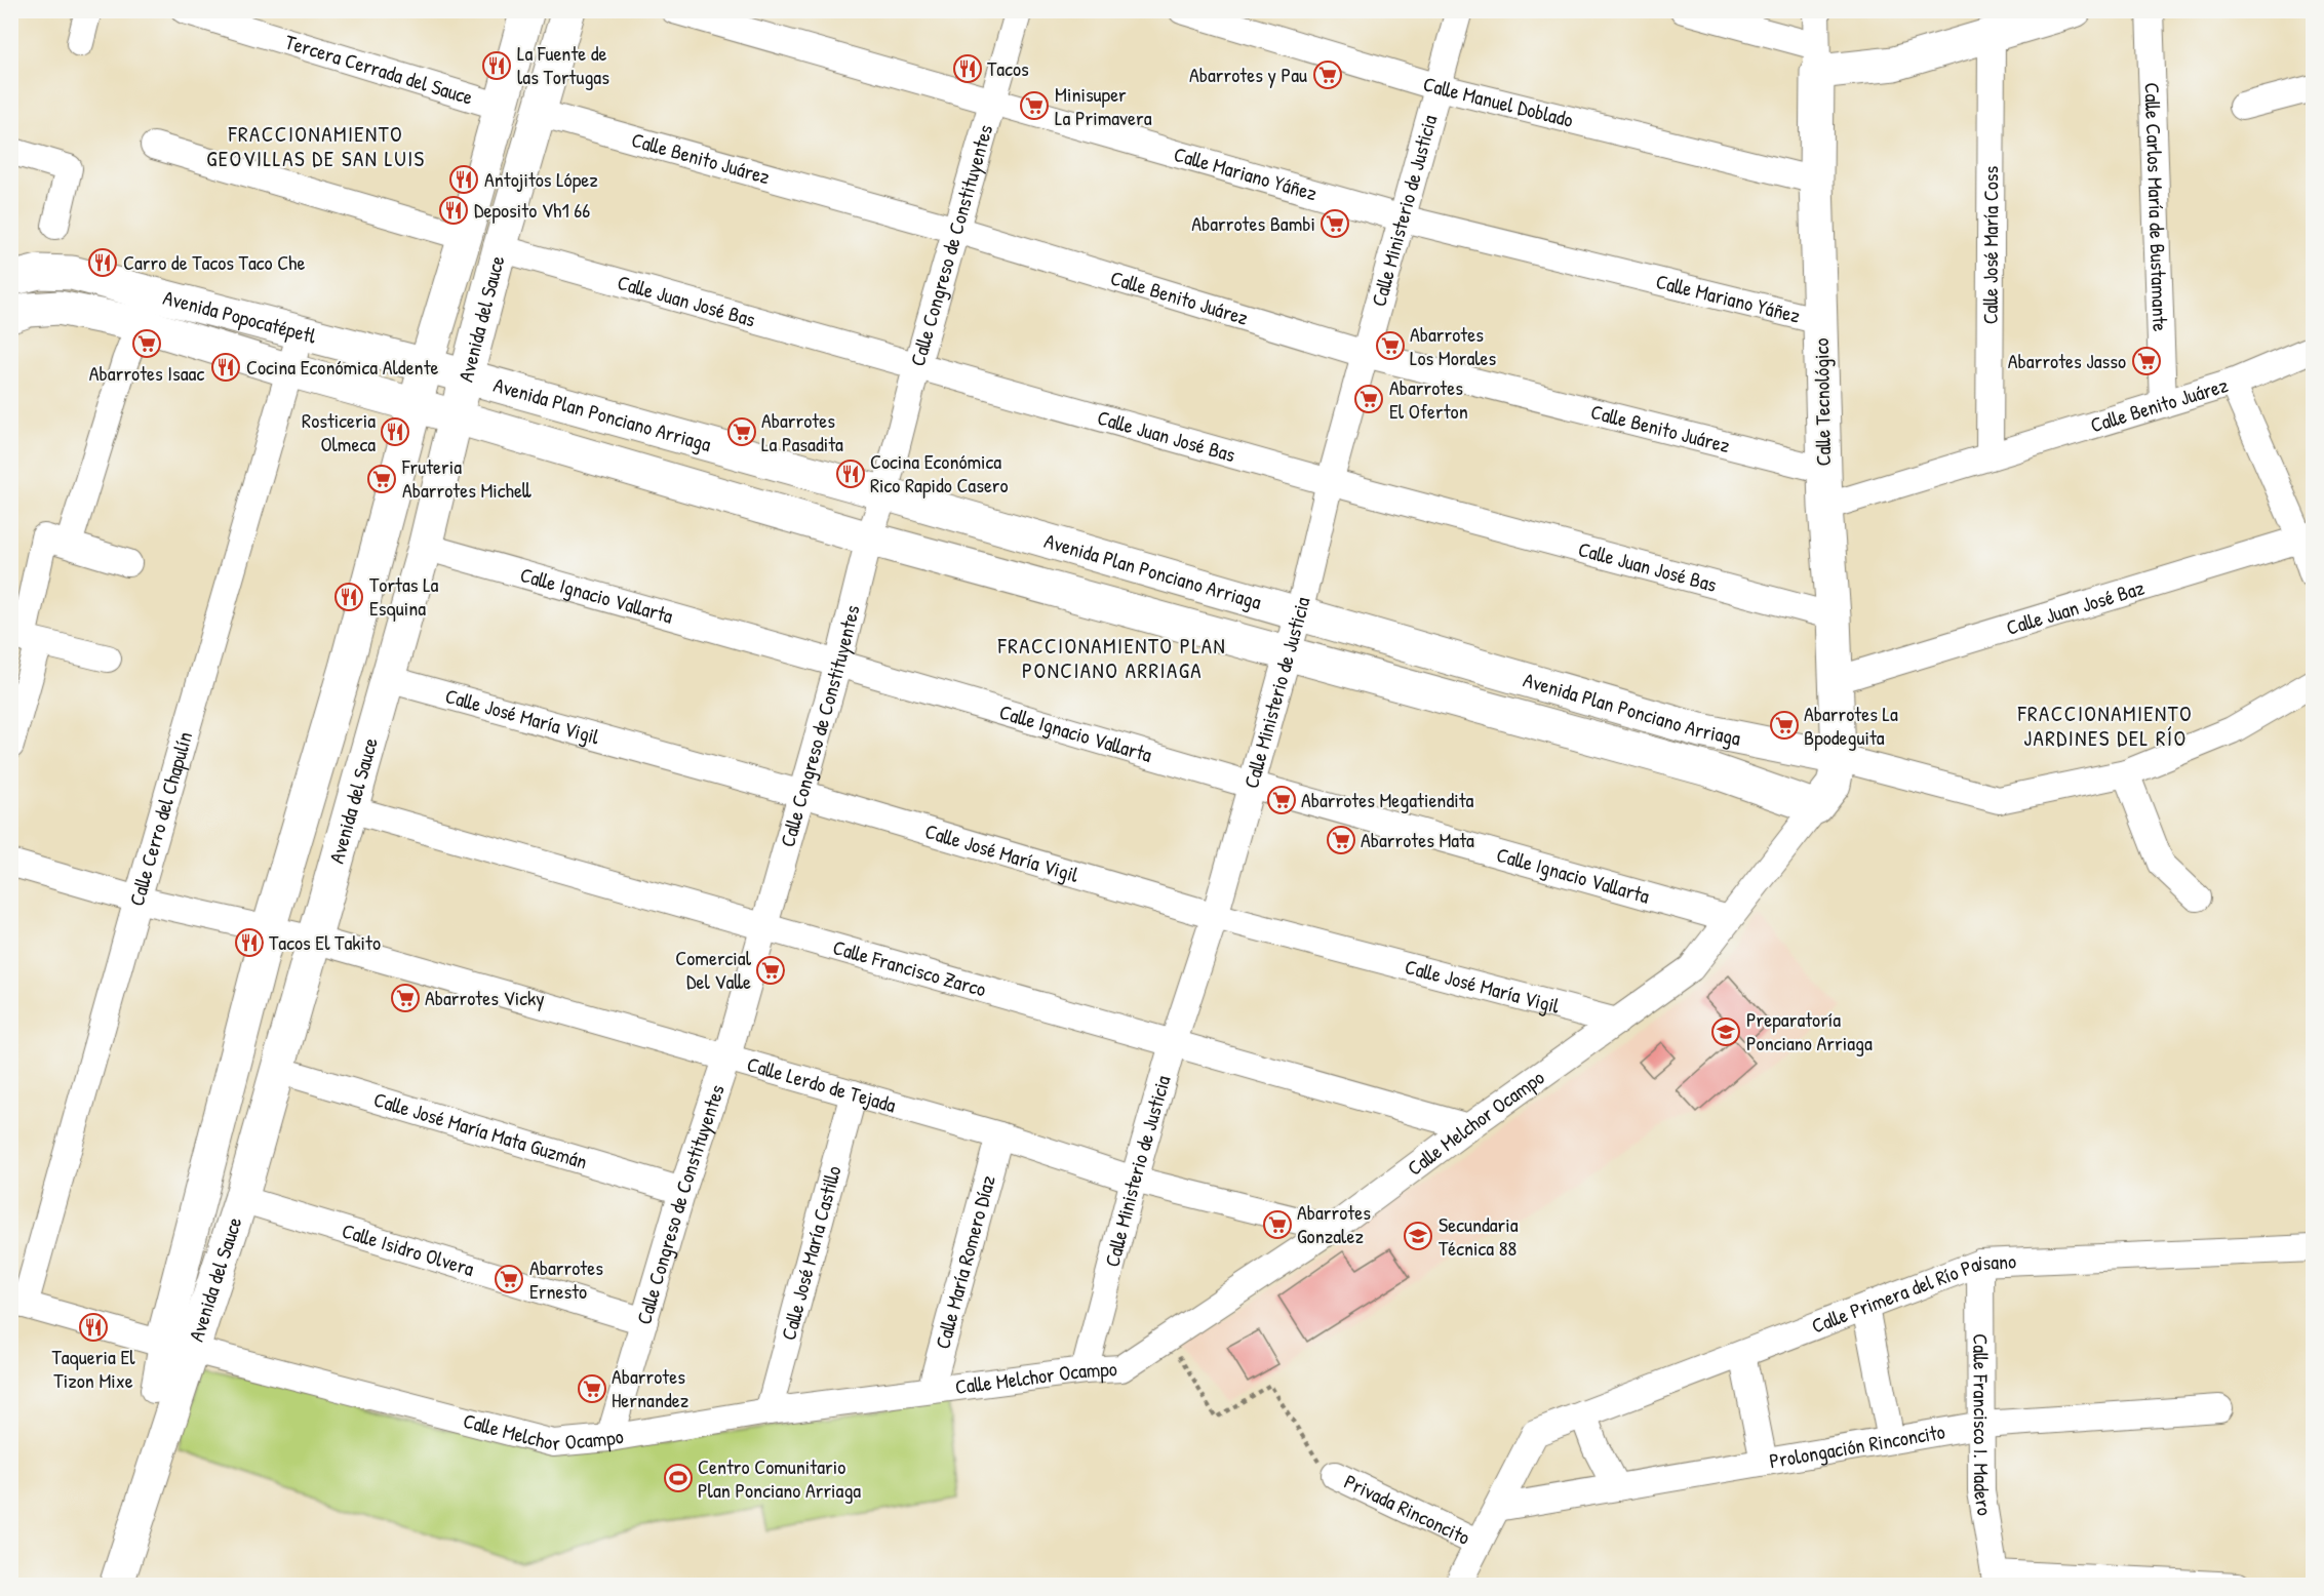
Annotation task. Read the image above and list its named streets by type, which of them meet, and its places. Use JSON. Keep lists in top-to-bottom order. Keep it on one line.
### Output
{"streets":{"street":["Tercera Cerrada del Sauce","Calle Manuel Doblado","Calle Benito Juárez","Calle Mariano Yáñez","Calle Carlos María de Bustamante","Calle Ministerio de Justicia","Calle Congreso de Constituyentes","Calle José María Coss","Calle Juan José Bas","Avenida Popocatépetl","Avenida del Sauce","Calle Tecnológico","Avenida Plan Ponciano Arriaga","Calle Ignacio Vallarta","Calle Juan José Baz","Calle José María Vigil","Calle Cerro del Chapulín","Calle Francisco Zarco","Calle Lerdo de Tejada","Calle Melchor Ocampo","Calle José María Mata Guzmán","Calle Isidro Olvera","Calle José María Castillo","Calle María Romero Díaz","Calle Primera del Río Paisano","Calle Francisco I. Madero","Prolongación Rinconcito","Privada Rinconcito"]},"crossings":[["Tercera Cerrada del Sauce","Avenida del Sauce"],["Calle Manuel Doblado","Calle Ministerio de Justicia"],["Calle Manuel Doblado","Calle Tecnológico"],["Calle Benito Juárez","Calle Carlos María de Bustamante"],["Calle Benito Juárez","Calle Ministerio de Justicia"],["Calle Benito Juárez","Calle Congreso de Constituyentes"],["Calle Benito Juárez","Calle José María Coss"],["Calle Benito Juárez","Avenida del Sauce"],["Calle Benito Juárez","Calle Tecnológico"],["Calle Mariano Yáñez","Calle Ministerio de Justicia"],["Calle Mariano Yáñez","Calle Congreso de Constituyentes"],["Calle Mariano Yáñez","Calle Tecnológico"],["Calle Ministerio de Justicia","Calle Juan José Bas"],["Calle Ministerio de Justicia","Avenida Plan Ponciano Arriaga"],["Calle Ministerio de Justicia","Calle Ignacio Vallarta"],["Calle Ministerio de Justicia","Calle José María Vigil"],["Calle Ministerio de Justicia","Calle Francisco Zarco"],["Calle Ministerio de Justicia","Calle Lerdo de Tejada"],["Calle Ministerio de Justicia","Calle Melchor Ocampo"],["Calle Congreso de Constituyentes","Calle Juan José Bas"],["Calle Congreso de Constituyentes","Avenida Plan Ponciano Arriaga"],["Calle Congreso de Constituyentes","Calle Ignacio Vallarta"],["Calle Congreso de Constituyentes","Calle José María Vigil"],["Calle Congreso de Constituyentes","Calle Francisco Zarco"],["Calle Congreso de Constituyentes","Calle Lerdo de Tejada"],["Calle Congreso de Constituyentes","Calle Melchor Ocampo"],["Calle Congreso de Constituyentes","Calle José María Mata Guzmán"],["Calle Congreso de Constituyentes","Calle Isidro Olvera"],["Calle Juan José Bas","Avenida del Sauce"],["Calle Juan José Bas","Calle Tecnológico"],["Avenida Popocatépetl","Avenida del Sauce"],["Avenida Popocatépetl","Avenida Plan Ponciano Arriaga"],["Avenida Popocatépetl","Calle Cerro del Chapulín"],["Avenida del Sauce","Avenida Plan Ponciano Arriaga"],["Avenida del Sauce","Calle Ignacio Vallarta"],["Avenida del Sauce","Calle José María Vigil"],["Avenida del Sauce","Calle Francisco Zarco"],["Avenida del Sauce","Calle Lerdo de Tejada"],["Avenida del Sauce","Calle Melchor Ocampo"],["Avenida del Sauce","Calle José María Mata Guzmán"],["Avenida del Sauce","Calle Isidro Olvera"],["Calle Tecnológico","Avenida Plan Ponciano Arriaga"],["Calle Tecnológico","Calle Juan José Baz"],["Calle Tecnológico","Calle Melchor Ocampo"],["Avenida Plan Ponciano Arriaga","Calle Melchor Ocampo"],["Calle Ignacio Vallarta","Calle Melchor Ocampo"],["Calle José María Vigil","Calle Melchor Ocampo"],["Calle Cerro del Chapulín","Calle Lerdo de Tejada"],["Calle Cerro del Chapulín","Calle Melchor Ocampo"],["Calle Francisco Zarco","Calle Melchor Ocampo"],["Calle Lerdo de Tejada","Calle Melchor Ocampo"],["Calle Lerdo de Tejada","Calle José María Castillo"],["Calle Lerdo de Tejada","Calle María Romero Díaz"],["Calle Melchor Ocampo","Calle José María Castillo"],["Calle Melchor Ocampo","Calle María Romero Díaz"],["Calle Primera del Río Paisano","Calle Francisco I. Madero"],["Calle Primera del Río Paisano","Prolongación Rinconcito"],["Calle Francisco I. Madero","Prolongación Rinconcito"]],"districts":["FRACCIONAMIENTO GEOVILLAS DE SAN LUIS","FRACCIONAMIENTO PLAN PONCIANO ARRIAGA","FRACCIONAMIENTO JARDINES DEL RÍO"],"places":{"restaurant":["La Fuente de las Tortugas","Tacos","Antojitos López","Deposito Vh1 66","Carro de Tacos Taco Che","Cocina Económica Aldente","Rosticeria Olmeca","Cocina Económica Rico Rapido Casero","Tortas La Esquina","Tacos El Takito","Taqueria El Tizon Mixe"],"supermarket":["Abarrotes y Pau","Minisuper La Primavera","Abarrotes Bambi","Abarrotes Isaac","Abarrotes Los Morales","Abarrotes Jasso","Abarrotes El Oferton","Abarrotes La Pasadita","Fruteria Abarrotes Michell","Abarrotes La Bpodeguita","Abarrotes Megatiendita","Abarrotes Mata","Comercial Del Valle","Abarrotes Vicky","Abarrotes Gonzalez","Abarrotes Ernesto","Abarrotes Hernandez"],"school or university":["Preparatoría Ponciano Arriaga","Secundaria Técnica 88"],"sports":["Centro Comunitario Plan Ponciano Arriaga"]}}
